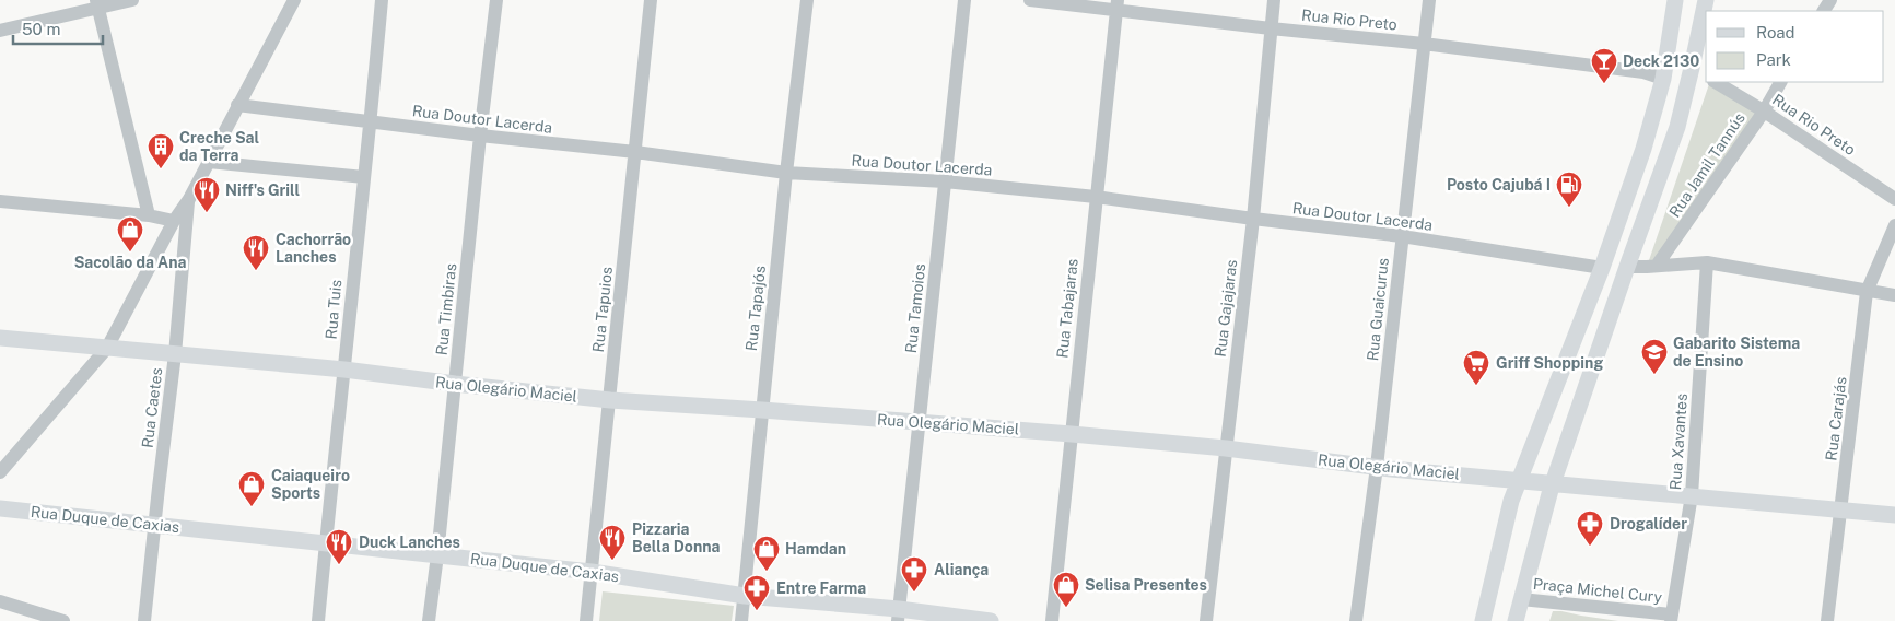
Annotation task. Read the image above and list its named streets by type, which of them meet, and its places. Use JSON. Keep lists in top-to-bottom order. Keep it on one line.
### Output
{"streets":{"main road":["Rua Olegário Maciel","Rua Duque de Caxias"],"street":["Rua Rio Preto","Rua Doutor Lacerda","Rua Jamil Tannús","Rua Tapajós","Rua Tamoios","Rua Tabajaras","Rua Gajajaras","Rua Tuis","Rua Timbiras","Rua Tapuios","Rua Guaicurus","Rua Caetes","Rua Carajás","Rua Xavantes","Praça Michel Cury"]},"crossings":[["Rua Rio Preto","Rua Jamil Tannús"],["Rua Rio Preto","Rua Tabajaras"],["Rua Rio Preto","Rua Gajajaras"],["Rua Rio Preto","Rua Guaicurus"],["Rua Doutor Lacerda","Rua Tapajós"],["Rua Doutor Lacerda","Rua Tamoios"],["Rua Doutor Lacerda","Rua Tabajaras"],["Rua Doutor Lacerda","Rua Gajajaras"],["Rua Doutor Lacerda","Rua Tuis"],["Rua Doutor Lacerda","Rua Timbiras"],["Rua Doutor Lacerda","Rua Tapuios"],["Rua Doutor Lacerda","Rua Guaicurus"],["Rua Tapajós","Rua Olegário Maciel"],["Rua Tapajós","Rua Duque de Caxias"],["Rua Tamoios","Rua Olegário Maciel"],["Rua Tamoios","Rua Duque de Caxias"],["Rua Tabajaras","Rua Olegário Maciel"],["Rua Gajajaras","Rua Olegário Maciel"],["Rua Tuis","Rua Olegário Maciel"],["Rua Tuis","Rua Duque de Caxias"],["Rua Timbiras","Rua Olegário Maciel"],["Rua Timbiras","Rua Duque de Caxias"],["Rua Tapuios","Rua Olegário Maciel"],["Rua Tapuios","Rua Duque de Caxias"],["Rua Guaicurus","Rua Olegário Maciel"],["Rua Olegário Maciel","Rua Caetes"],["Rua Olegário Maciel","Rua Carajás"],["Rua Olegário Maciel","Rua Xavantes"],["Rua Caetes","Rua Duque de Caxias"],["Rua Xavantes","Praça Michel Cury"]],"places":{"bar":["Deck 2130"],"building":["Creche Sal da Terra"],"fuel station":["Posto Cajubá I"],"restaurant":["Niff's Grill","Cachorrão Lanches","Pizzaria Bella Donna","Duck Lanches"],"shop":["Sacolão da Ana","Caiaqueiro Sports","Hamdan","Selisa Presentes"],"school or university":["Gabarito Sistema de Ensino"],"supermarket":["Griff Shopping"],"pharmacy":["Drogalíder","Aliança","Entre Farma"]},"legend":["Road","Park"],"scale_bar":"50 m"}
